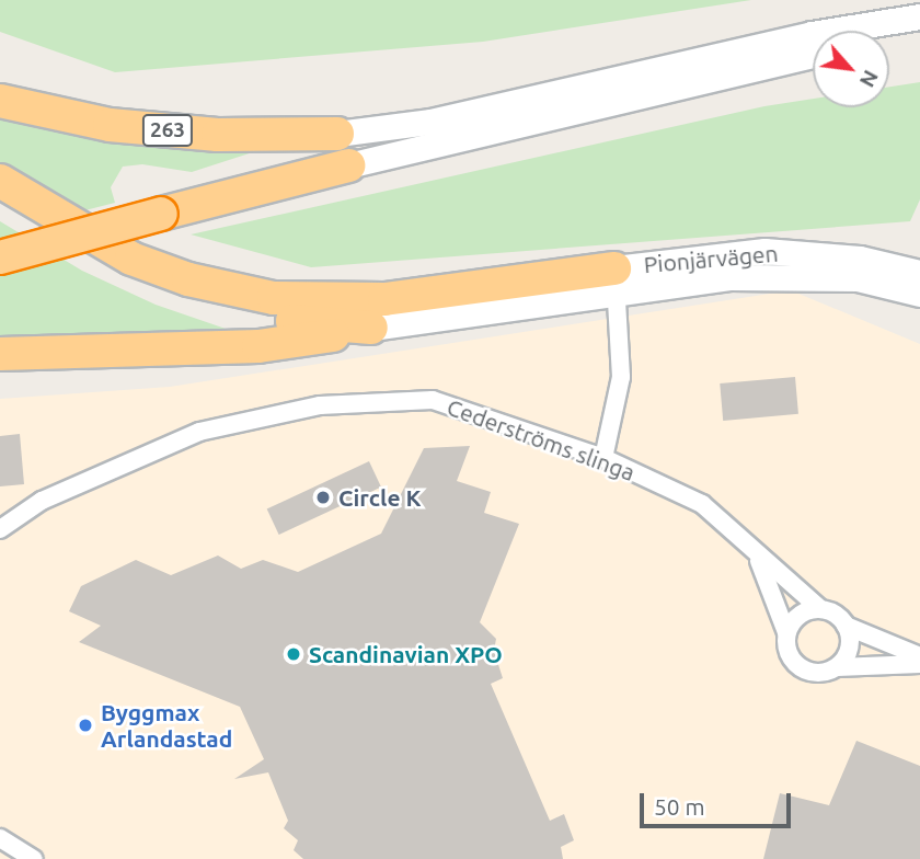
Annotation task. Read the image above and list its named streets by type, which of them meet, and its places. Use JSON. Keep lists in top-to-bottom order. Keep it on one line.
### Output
{"streets":{"highway":["263"],"main road":["Pionjärvägen"],"street":["Cederströms slinga"]},"crossings":[["Pionjärvägen","Cederströms slinga"]],"places":["Circle K","Scandinavian XPO","Byggmax Arlandastad"],"scale_bar":"50 m","north":"bottom right"}
